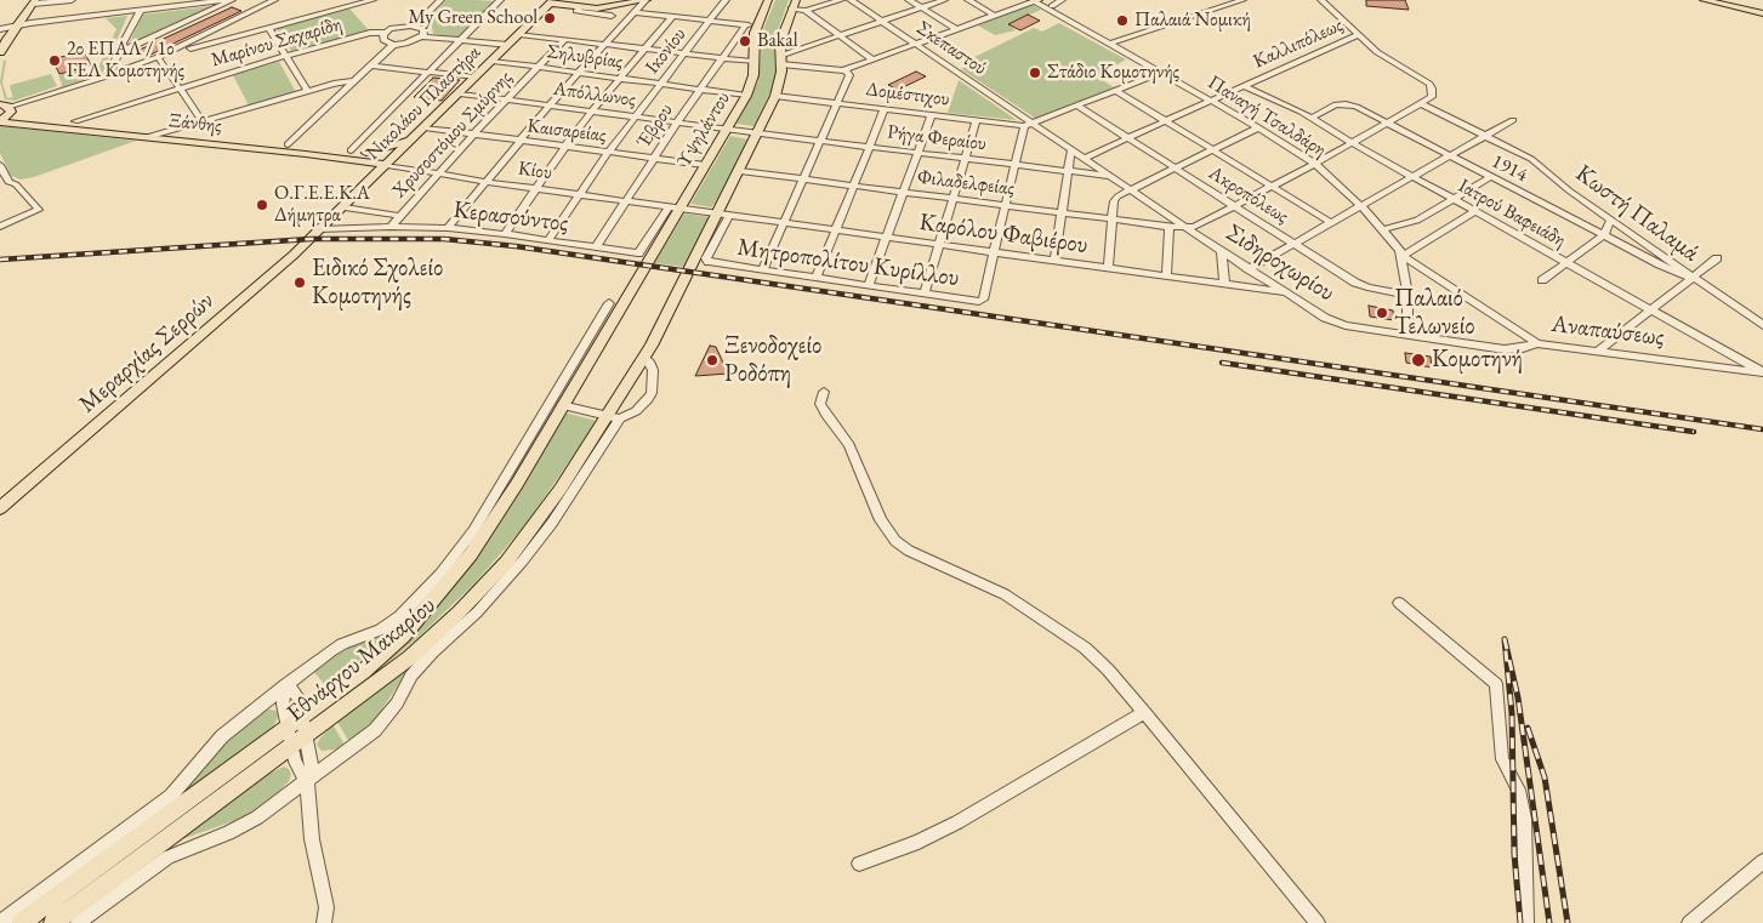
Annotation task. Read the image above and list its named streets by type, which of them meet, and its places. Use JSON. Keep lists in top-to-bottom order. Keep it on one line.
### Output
{"streets":{"main road":["Νικολάου Πλαστήρα","Ξάνθης","Υψηλάντου","Μεραρχίας Σερρών","Εθνάρχου Μακαρίου"],"street":["Μαρίνου Σαχαρίδη","Καλλιπόλεως","Σκεπαστού","Ικονίου","Σηλυβρίας","Απόλλωνος","Δομέστιχου","Παναγή Τσαλδάρη","Έβρου","Καισαρείας","Χρυσοστόμου Σμύρνης","Ρήγα Φεραίου","1914","Κίου","Φιλαδελφείας","Ακροπόλεως","Ιατρού Βαφειάδη","Κωστή Παλαμά","Κερασούντος","Καρόλου Φαβιέρου","Μητροπολίτου Κυρίλλου","Σιδηροχωρίου","Αναπαύσεως"]},"crossings":[["Μαρίνου Σαχαρίδη","Ξάνθης"],["Καλλιπόλεως","Παναγή Τσαλδάρη"],["Καλλιπόλεως","Ακροπόλεως"],["Καλλιπόλεως","Ιατρού Βαφειάδη"],["Καλλιπόλεως","Σιδηροχωρίου"],["Σκεπαστού","Δομέστιχου"],["Σκεπαστού","Σιδηροχωρίου"],["Ικονίου","Σηλυβρίας"],["Ικονίου","Απόλλωνος"],["Ικονίου","Καισαρείας"],["Ικονίου","Κίου"],["Ικονίου","Κερασούντος"],["Σηλυβρίας","Νικολάου Πλαστήρα"],["Σηλυβρίας","Έβρου"],["Σηλυβρίας","Υψηλάντου"],["Σηλυβρίας","Χρυσοστόμου Σμύρνης"],["Απόλλωνος","Νικολάου Πλαστήρα"],["Απόλλωνος","Έβρου"],["Απόλλωνος","Υψηλάντου"],["Απόλλωνος","Χρυσοστόμου Σμύρνης"],["Απόλλωνος","Ρήγα Φεραίου"],["Δομέστιχου","Υψηλάντου"],["Δομέστιχου","Σιδηροχωρίου"],["Νικολάου Πλαστήρα","Ξάνθης"],["Νικολάου Πλαστήρα","Καισαρείας"],["Νικολάου Πλαστήρα","Κίου"],["Νικολάου Πλαστήρα","Κερασούντος"],["Νικολάου Πλαστήρα","Μεραρχίας Σερρών"],["Παναγή Τσαλδάρη","Ακροπόλεως"],["Παναγή Τσαλδάρη","Σιδηροχωρίου"],["Παναγή Τσαλδάρη","Αναπαύσεως"],["Ξάνθης","Κίου"],["Έβρου","Καισαρείας"],["Έβρου","Κίου"],["Έβρου","Κερασούντος"],["Υψηλάντου","Καισαρείας"],["Υψηλάντου","Ρήγα Φεραίου"],["Υψηλάντου","Κίου"],["Υψηλάντου","Φιλαδελφείας"],["Υψηλάντου","Κερασούντος"],["Υψηλάντου","Καρόλου Φαβιέρου"],["Υψηλάντου","Μητροπολίτου Κυρίλλου"],["Υψηλάντου","Εθνάρχου Μακαρίου"],["Καισαρείας","Χρυσοστόμου Σμύρνης"],["Χρυσοστόμου Σμύρνης","Κίου"],["Χρυσοστόμου Σμύρνης","Κερασούντος"],["Ρήγα Φεραίου","Σιδηροχωρίου"],["1914","Ιατρού Βαφειάδη"],["1914","Κωστή Παλαμά"],["Κίου","Κερασούντος"],["Κίου","Καρόλου Φαβιέρου"],["Κίου","Μητροπολίτου Κυρίλλου"],["Φιλαδελφείας","Σιδηροχωρίου"],["Ιατρού Βαφειάδη","Αναπαύσεως"],["Κερασούντος","Μεραρχίας Σερρών"],["Καρόλου Φαβιέρου","Μητροπολίτου Κυρίλλου"],["Καρόλου Φαβιέρου","Σιδηροχωρίου"],["Σιδηροχωρίου","Αναπαύσεως"]],"places":["My Green School","Παλαιά Νομική","Bakal","2ο ΕΠΑΛ / 1ο ΓΕΛ Κομοτηνής","Στάδιο Κομοτηνής","Ο.Γ.Ε.Ε.Κ.Α Δήμητρα","Ειδικό Σχολείο Κομοτηνής","Παλαιό Τελωνείο","Ξενοδοχείο Ροδόπη","Κομοτηνή"]}
